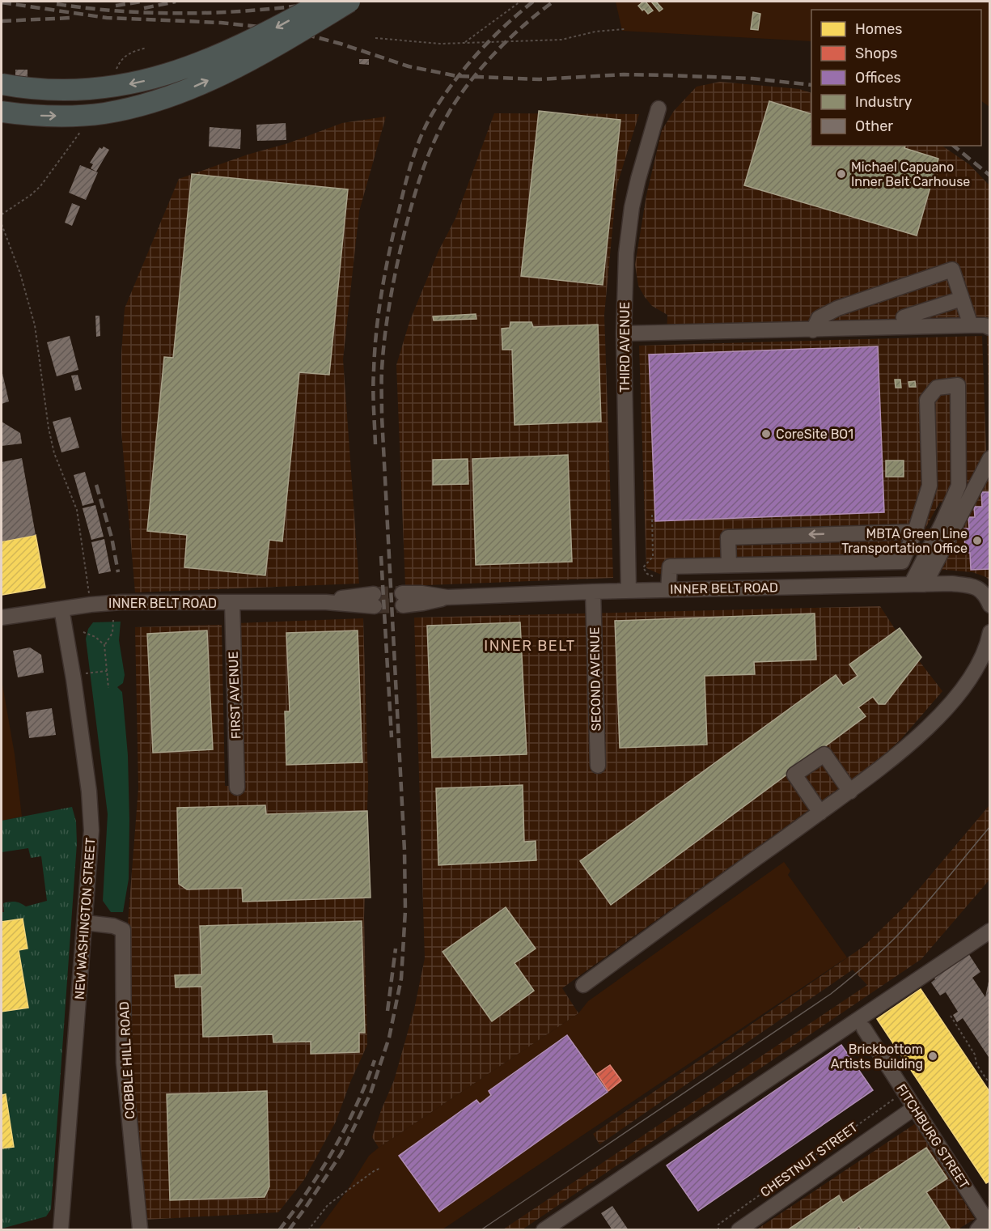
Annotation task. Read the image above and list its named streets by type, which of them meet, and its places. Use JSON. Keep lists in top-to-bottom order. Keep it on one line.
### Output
{"streets":{"street":["THIRD AVENUE","INNER BELT ROAD","SECOND AVENUE","FIRST AVENUE","NEW WASHINGTON STREET","COBBLE HILL ROAD","FITCHBURG STREET","CHESTNUT STREET"]},"crossings":[["THIRD AVENUE","INNER BELT ROAD"],["INNER BELT ROAD","SECOND AVENUE"],["INNER BELT ROAD","FIRST AVENUE"],["INNER BELT ROAD","NEW WASHINGTON STREET"],["NEW WASHINGTON STREET","COBBLE HILL ROAD"],["FITCHBURG STREET","CHESTNUT STREET"]],"districts":["INNER BELT"],"places":["Michael Capuano Inner Belt Carhouse","CoreSite BO1","MBTA Green Line Transportation Office","Brickbottom Artists Building"],"legend":["Homes","Shops","Offices","Industry","Other"]}
